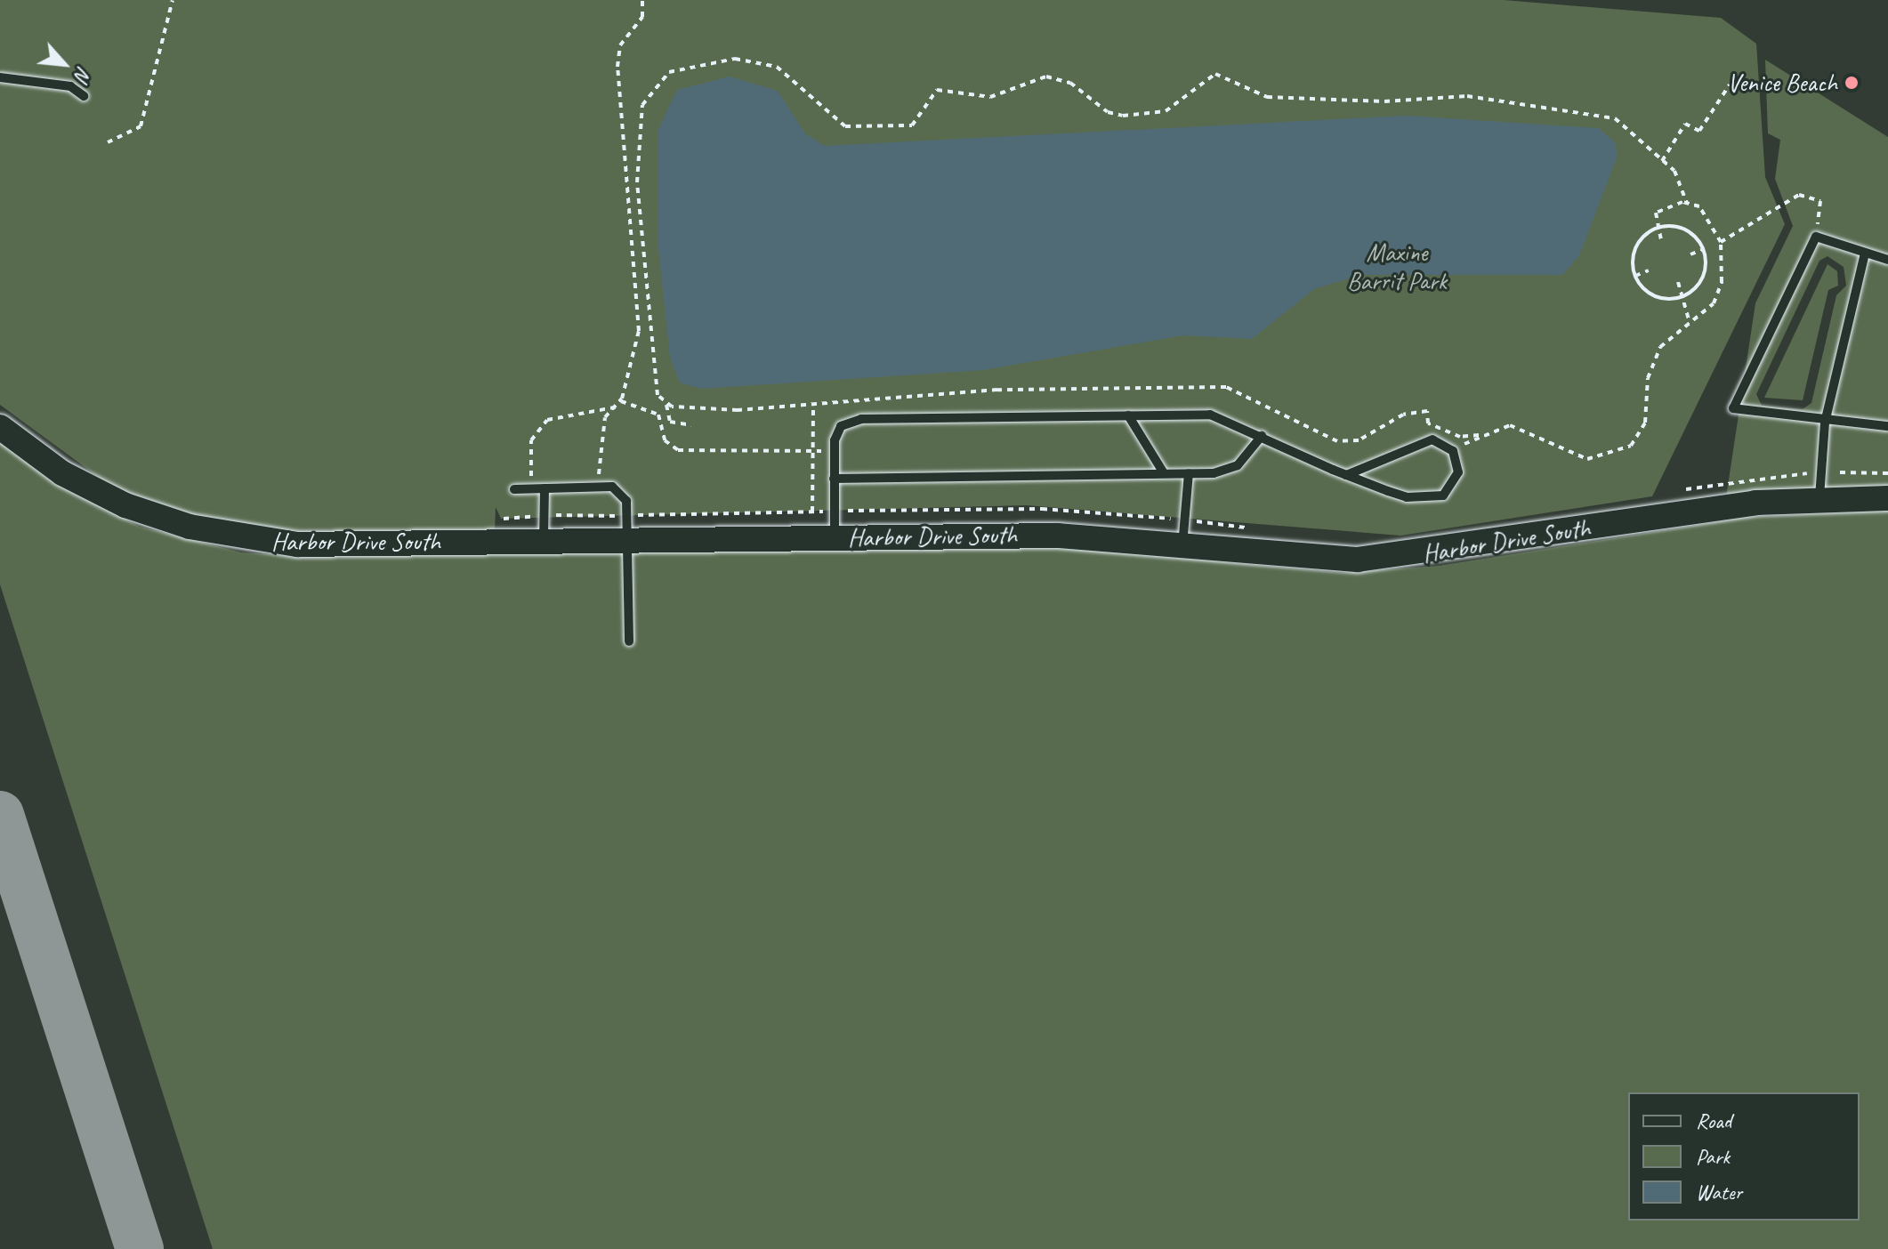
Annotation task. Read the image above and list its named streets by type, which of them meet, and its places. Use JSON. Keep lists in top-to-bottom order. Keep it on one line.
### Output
{"streets":{"street":["Harbor Drive South"]},"parks":["Maxine Barrit Park"],"places":["Venice Beach"],"legend":["Road","Park","Water"],"north":"bottom right"}
